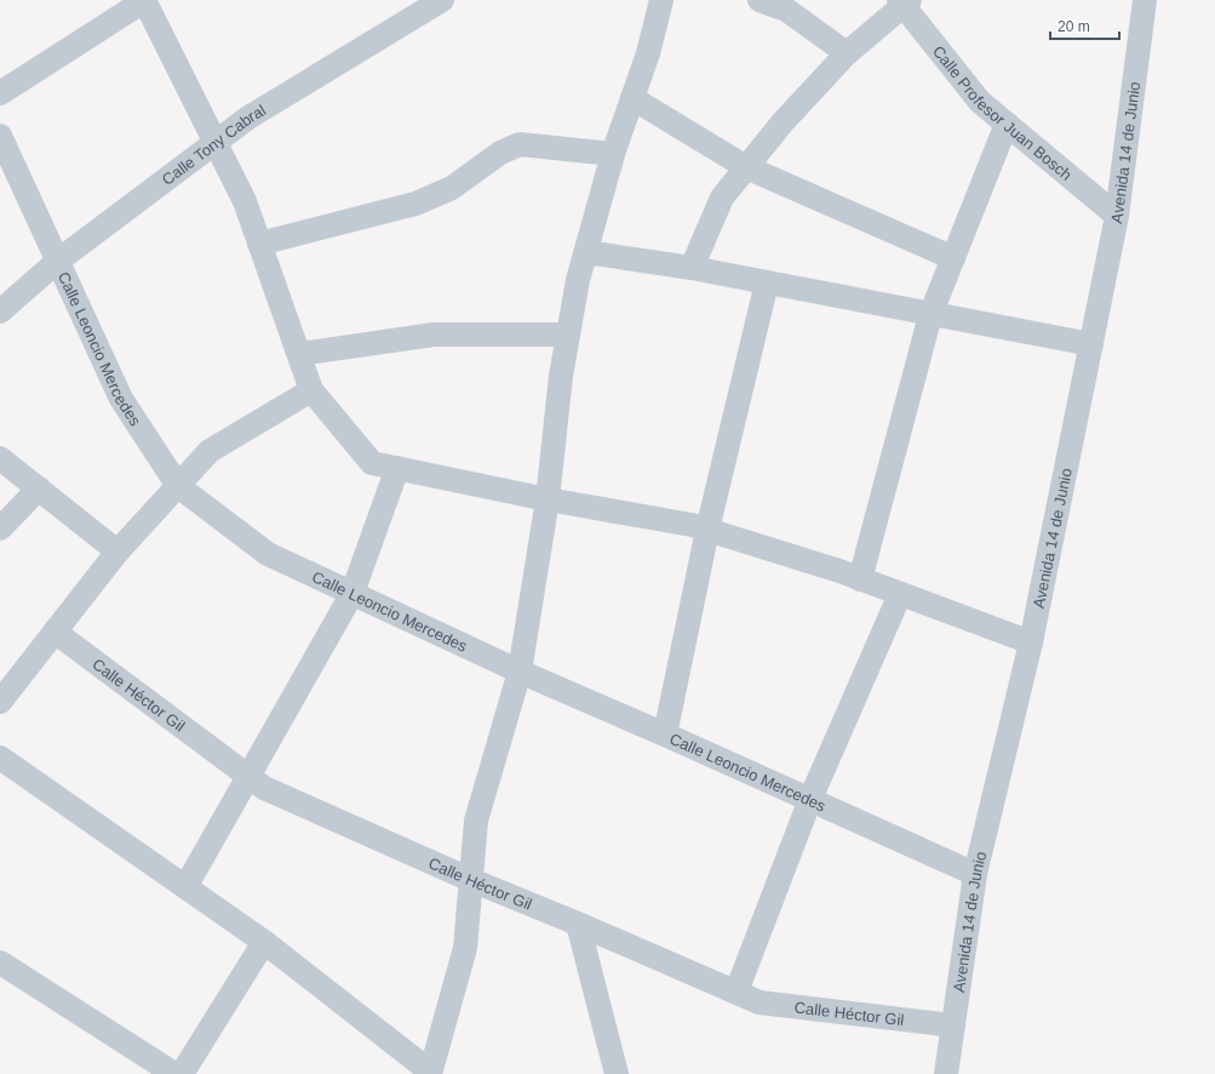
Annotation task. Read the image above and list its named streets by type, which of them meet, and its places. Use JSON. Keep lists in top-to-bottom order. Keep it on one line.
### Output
{"streets":{"street":["Calle Profesor Juan Bosch","Calle Tony Cabral","Avenida 14 de Junio","Calle Leoncio Mercedes","Calle Héctor Gil"]},"crossings":[["Calle Profesor Juan Bosch","Avenida 14 de Junio"],["Calle Tony Cabral","Calle Leoncio Mercedes"],["Avenida 14 de Junio","Calle Leoncio Mercedes"],["Avenida 14 de Junio","Calle Héctor Gil"]],"scale_bar":"20 m"}
